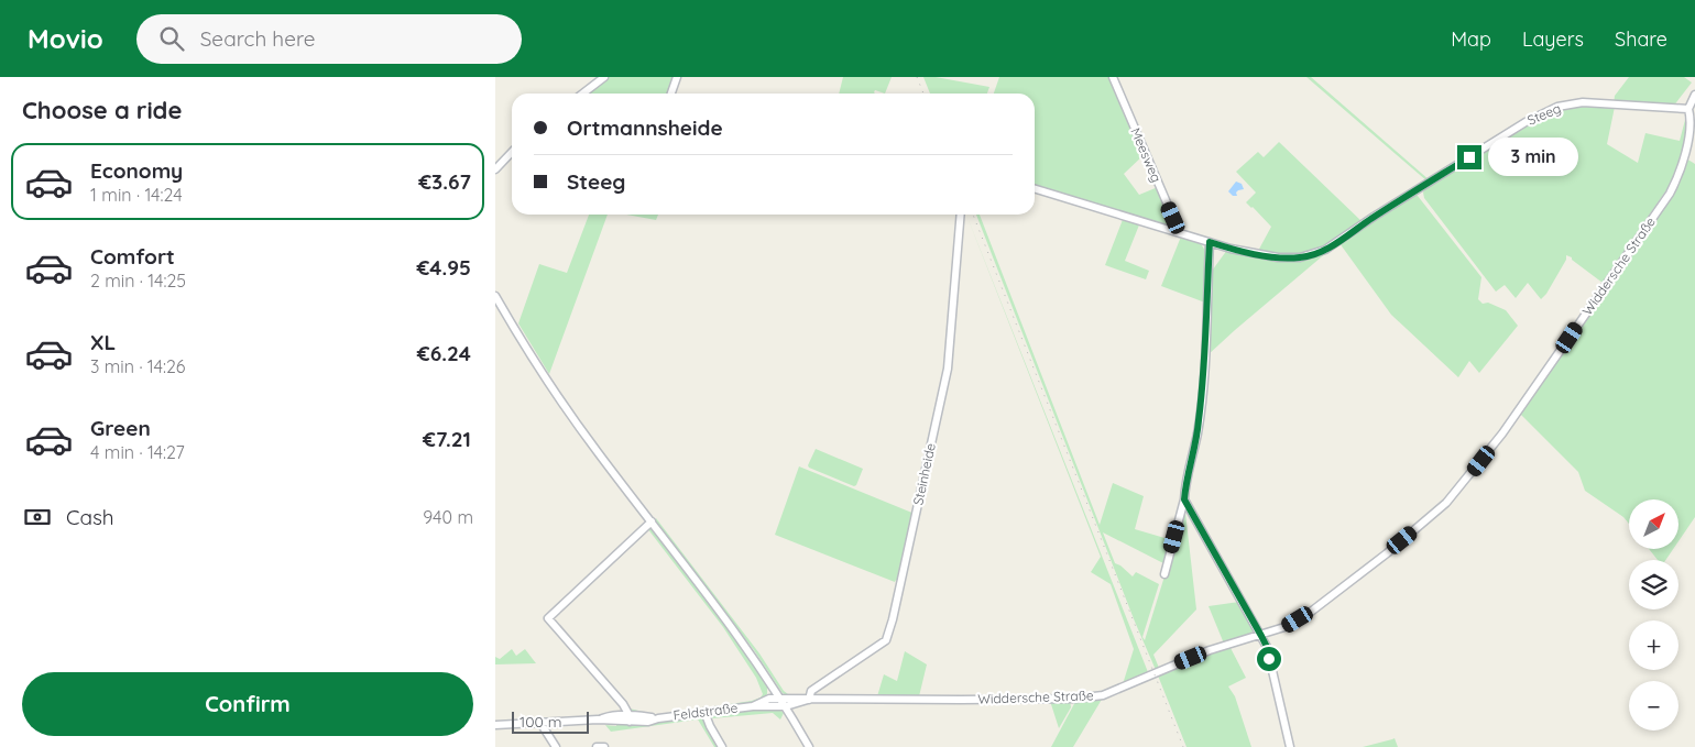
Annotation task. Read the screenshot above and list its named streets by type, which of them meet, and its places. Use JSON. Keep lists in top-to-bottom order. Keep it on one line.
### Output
{"streets":{"street":["Steeg","Meesweg","Widdersche Straße","Steinheide","Feldstraße"]},"crossings":[["Steeg","Meesweg"],["Steeg","Widdersche Straße"],["Widdersche Straße","Steinheide"],["Widdersche Straße","Feldstraße"],["Steinheide","Feldstraße"]],"scale_bar":"100 m","north":"top right","page":{"header":"Movio","search":"Search here","nav":["Map","Layers","Share"],"heading":"Choose a ride","banner":["Ortmannsheide","Steeg"],"bubble":"3 min","list":[{"name":"Economy","note":"1 min · 14:24","value":"€3.67"},{"name":"Comfort","note":"2 min · 14:25","value":"€4.95"},{"name":"XL","note":"3 min · 14:26","value":"€6.24"},{"name":"Green","note":"4 min · 14:27","value":"€7.21"}],"pay":["Cash","940 m"],"map_buttons":["+","−"],"buttons":"Confirm","scale":"100 m"}}
